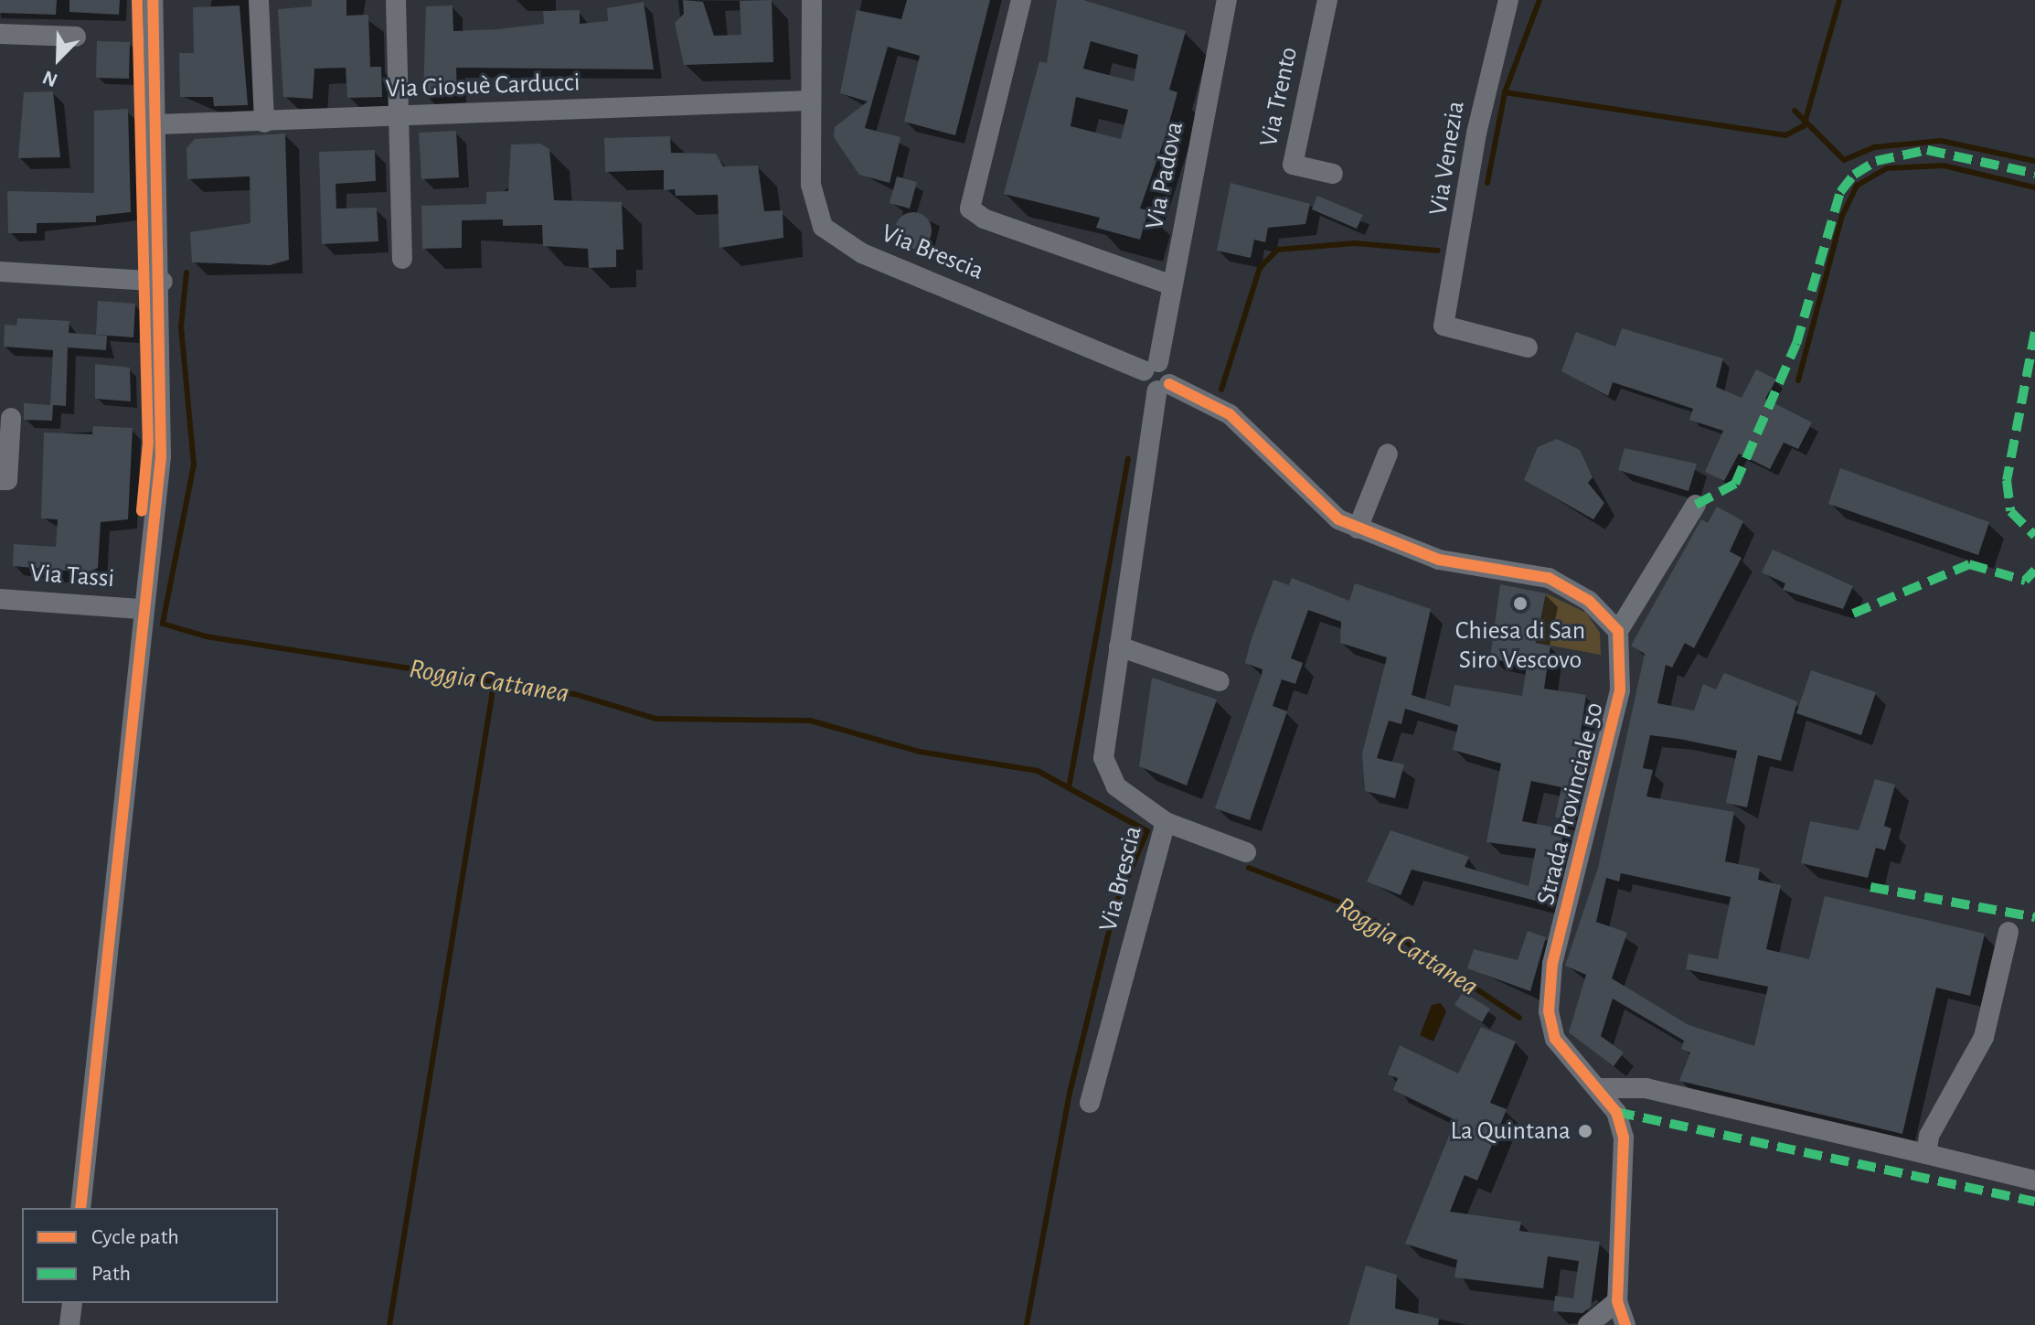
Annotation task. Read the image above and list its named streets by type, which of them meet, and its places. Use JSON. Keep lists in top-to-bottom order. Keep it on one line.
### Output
{"streets":{"street":["Via Giosuè Carducci","Via Trento","Via Venezia","Via Padova","Via Brescia","Via Tassi","Strada Provinciale 50"]},"crossings":[["Via Giosuè Carducci","Via Brescia"],["Via Padova","Via Brescia"]],"water":["Roggia Cattanea"],"places":["Chiesa di San Siro Vescovo","La Quintana"],"legend":["Cycle path","Path"],"north":"bottom left"}
